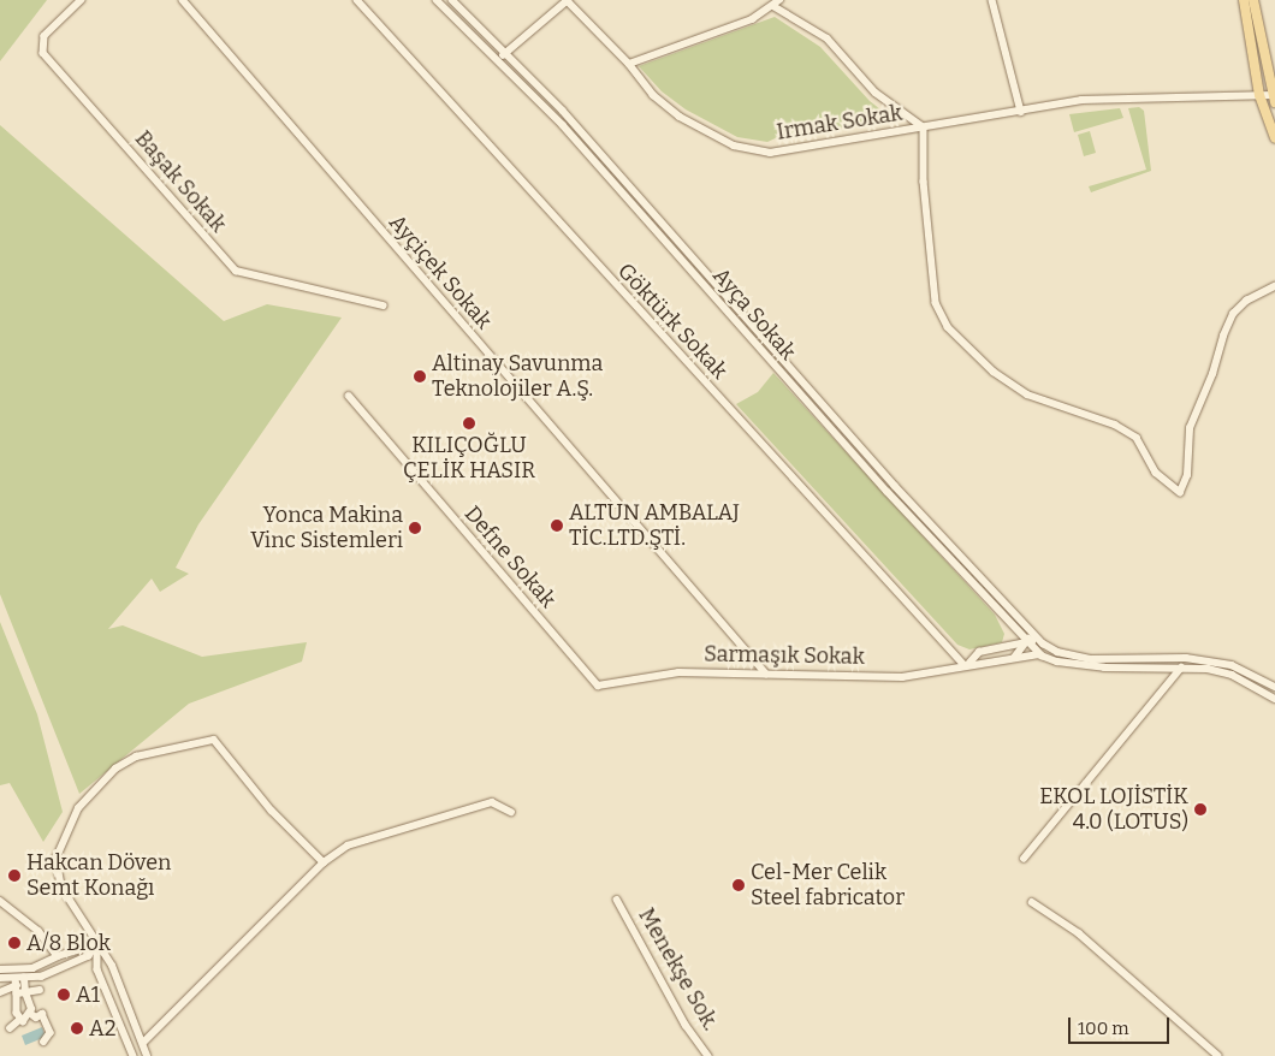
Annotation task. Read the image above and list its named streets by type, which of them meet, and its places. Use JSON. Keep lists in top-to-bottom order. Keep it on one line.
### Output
{"streets":{"street":["Irmak Sokak","Başak Sokak","Ayçiçek Sokak","Ayça Sokak","Göktürk Sokak","Defne Sokak","Sarmaşık Sokak","Menekşe Sok."]},"crossings":[["Ayçiçek Sokak","Sarmaşık Sokak"],["Ayça Sokak","Sarmaşık Sokak"],["Göktürk Sokak","Sarmaşık Sokak"],["Defne Sokak","Sarmaşık Sokak"]],"places":["Altinay Savunma Teknolojiler A.Ş.","KILIÇOĞLU ÇELİK HASIR","ALTUN AMBALAJ TİC.LTD.ŞTİ.","Yonca Makina Vinc Sistemleri","EKOL LOJİSTİK 4.0 (LOTUS)","Hakcan Döven Semt Konağı","Cel-Mer Celik Steel fabricator","A/8 Blok","A1","A2"],"scale_bar":"100 m"}
